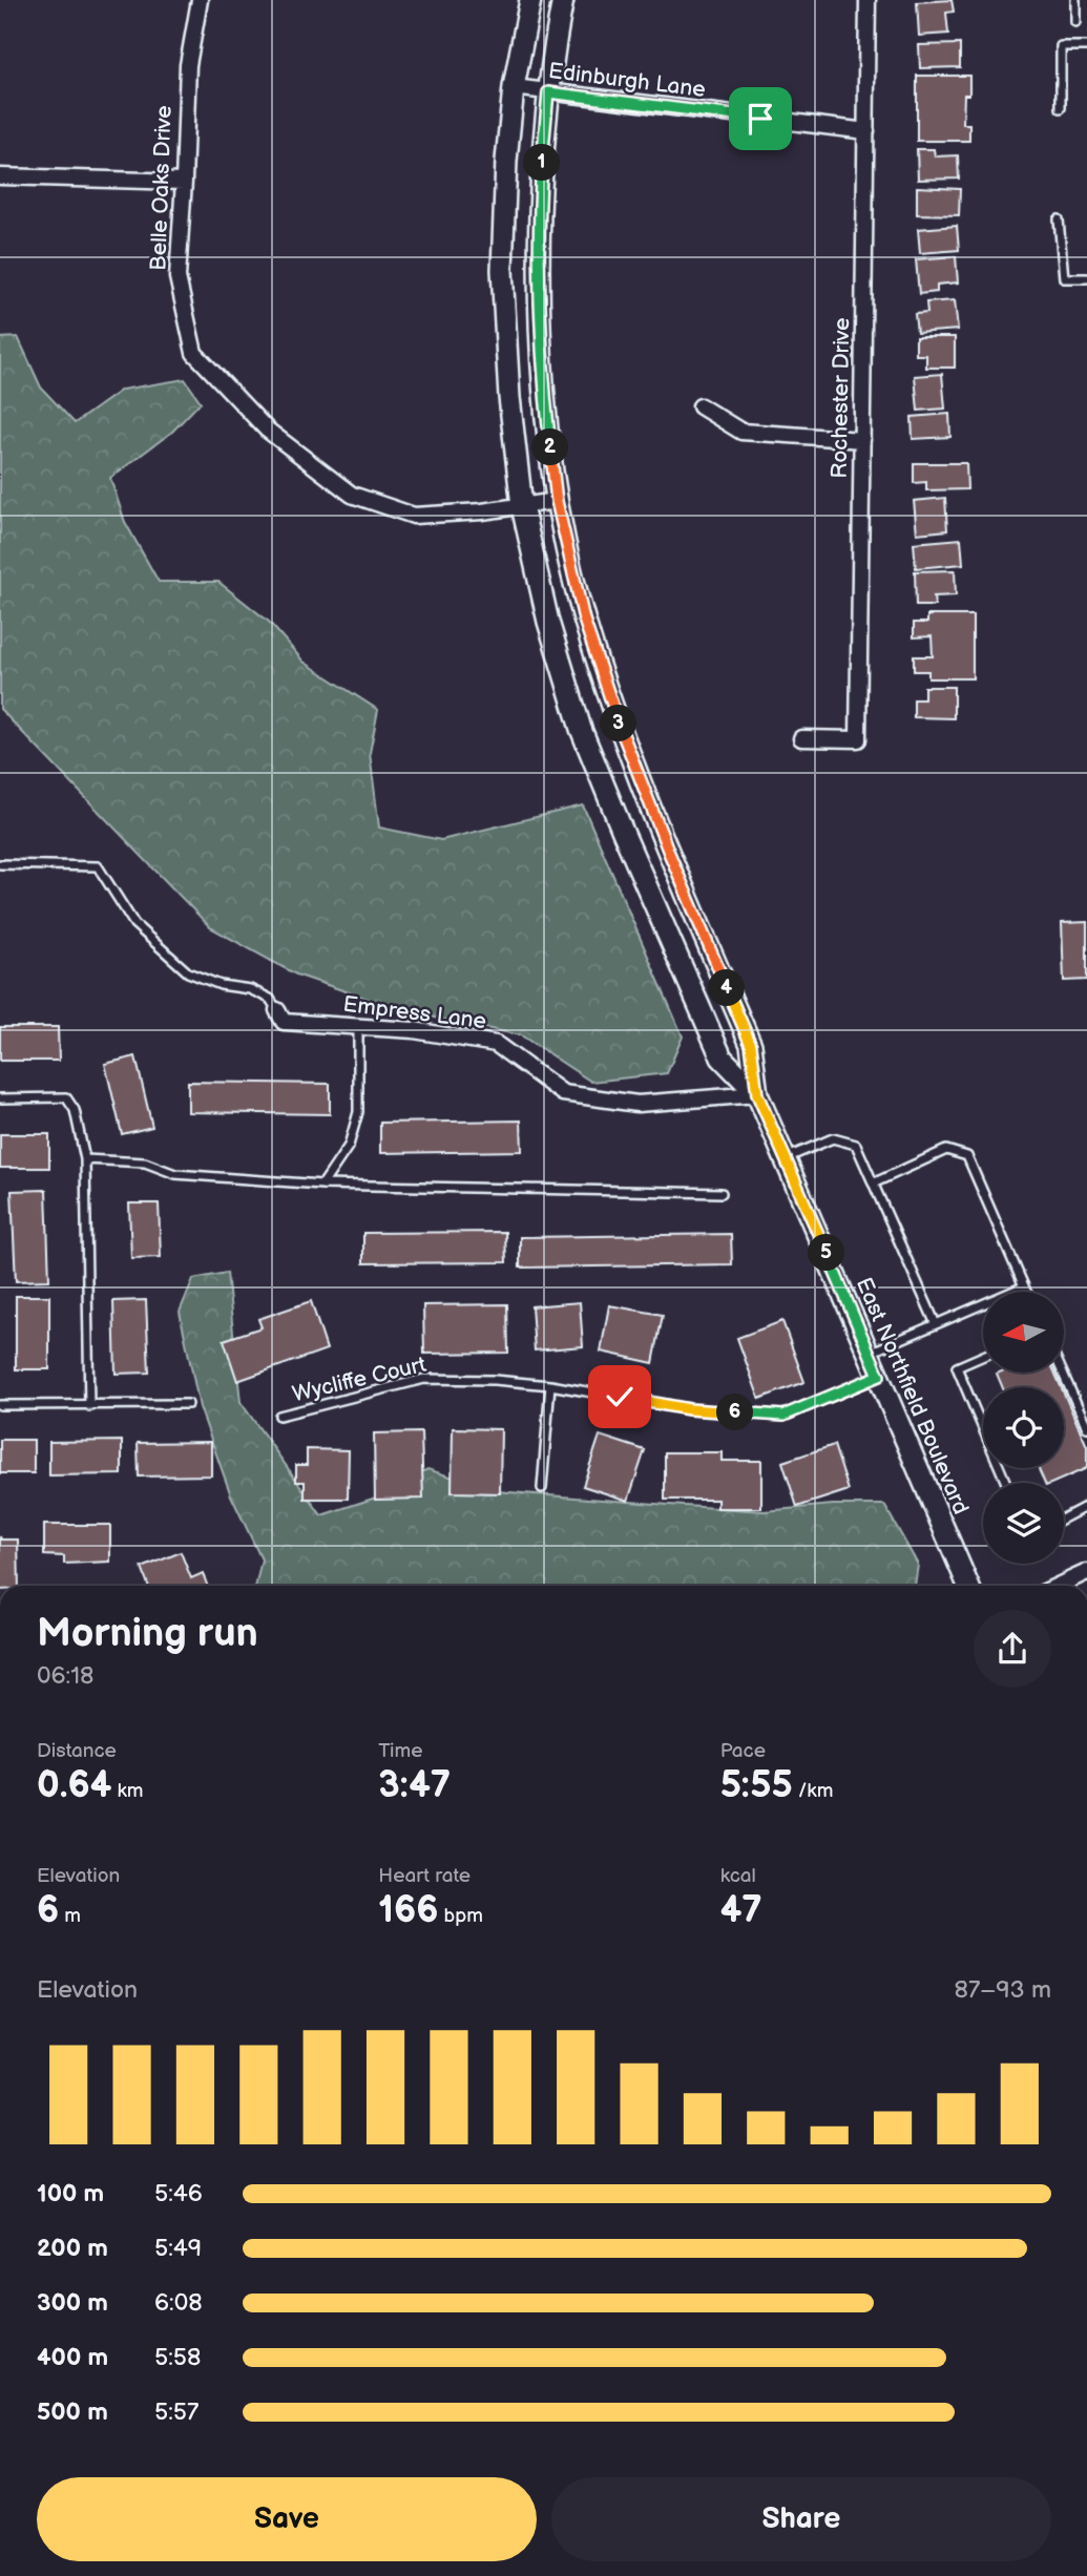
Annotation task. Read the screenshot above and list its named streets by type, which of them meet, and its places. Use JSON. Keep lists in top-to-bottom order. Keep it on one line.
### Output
{"streets":{"main road":["East Northfield Boulevard"],"street":["Edinburgh Lane","Belle Oaks Drive","Rochester Drive","Empress Lane"],"lane":["Wycliffe Court"]},"crossings":[["Edinburgh Lane","Rochester Drive"],["Edinburgh Lane","East Northfield Boulevard"],["Belle Oaks Drive","East Northfield Boulevard"],["Empress Lane","East Northfield Boulevard"],["Wycliffe Court","East Northfield Boulevard"]],"north":"left","page":{"pins":["1","2","3","4","5","6"],"heading":["Morning run","06:18"],"stats":[["Distance","0.64 km"],["Time","3:47"],["Pace","5:55 /km"],["Elevation","6 m"],["Heart rate","166 bpm"],["kcal","47"]],"chart":["Elevation","87–93 m"],"list":[{"name":"100 m","note":"5:46"},{"name":"200 m","note":"5:49"},{"name":"300 m","note":"6:08"},{"name":"400 m","note":"5:58"},{"name":"500 m","note":"5:57"}],"buttons":["Save","Share"]}}
